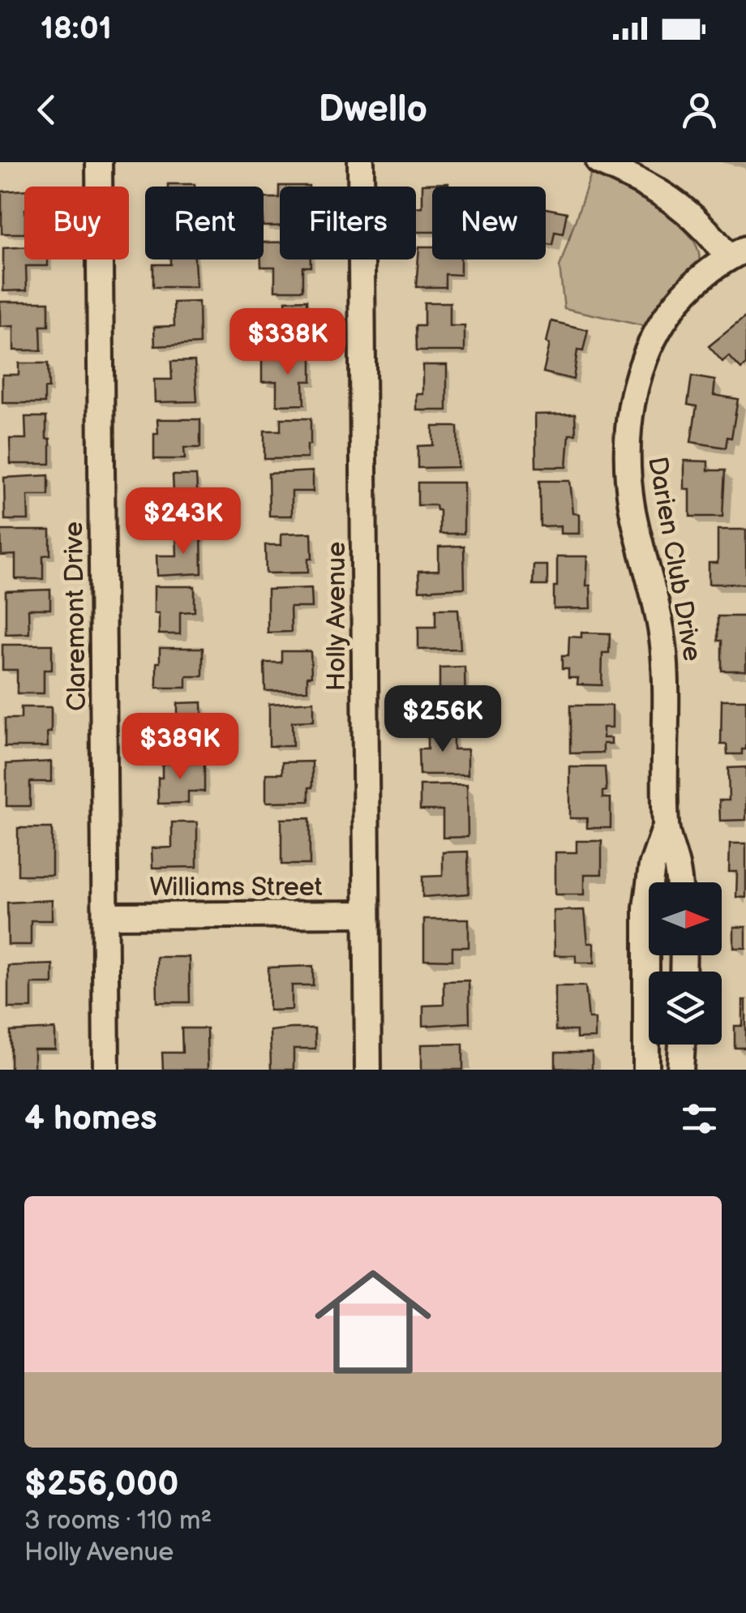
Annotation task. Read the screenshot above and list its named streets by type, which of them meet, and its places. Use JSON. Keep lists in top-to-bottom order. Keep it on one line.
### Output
{"streets":{"street":["Darien Club Drive","Claremont Drive","Holly Avenue","Williams Street"]},"crossings":[["Claremont Drive","Williams Street"],["Holly Avenue","Williams Street"]],"north":"right","page":{"status":"18:01","header":"Dwello","chip":["Buy","Rent","Filters","New"],"price":["$338K","$243K","$256K","$389K"],"heading":"4 homes","list":[{"name":"$256,000","note":"3 rooms · 110 m² · Holly Avenue"}]}}
